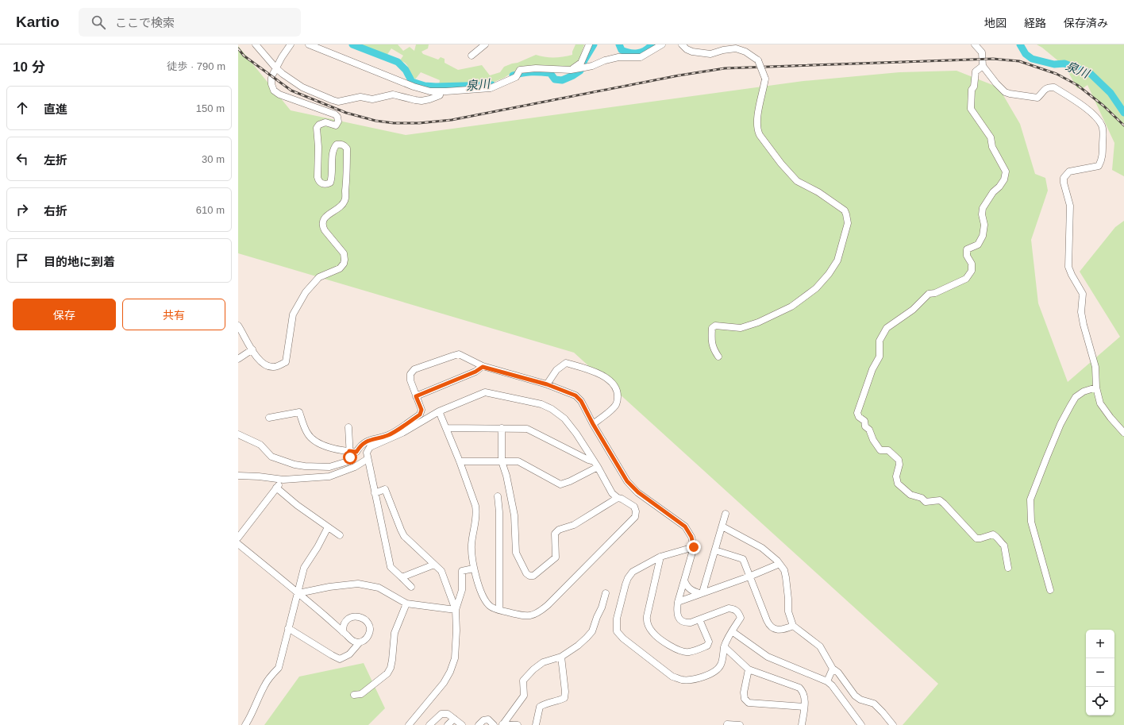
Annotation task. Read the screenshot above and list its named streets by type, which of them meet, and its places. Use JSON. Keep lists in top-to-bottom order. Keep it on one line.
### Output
{"water":["泉川"],"page":{"header":"Kartio","search":"ここで検索","nav":["地図","経路","保存済み"],"heading":["10 分","徒歩 · 790 m"],"list":[["直進","150 m"],["左折","30 m"],["右折","610 m"],"目的地に到着"],"buttons":["保存","共有"],"map_buttons":["+","−"]}}
